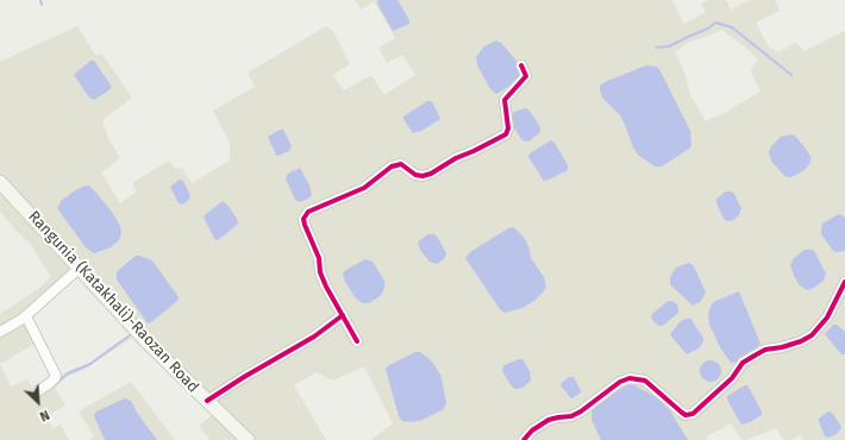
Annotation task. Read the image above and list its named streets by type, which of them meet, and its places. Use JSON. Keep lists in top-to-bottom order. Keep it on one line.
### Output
{"streets":{"main road":["Rangunia (Katakhali)-Raozan Road"]},"north":"bottom right"}
